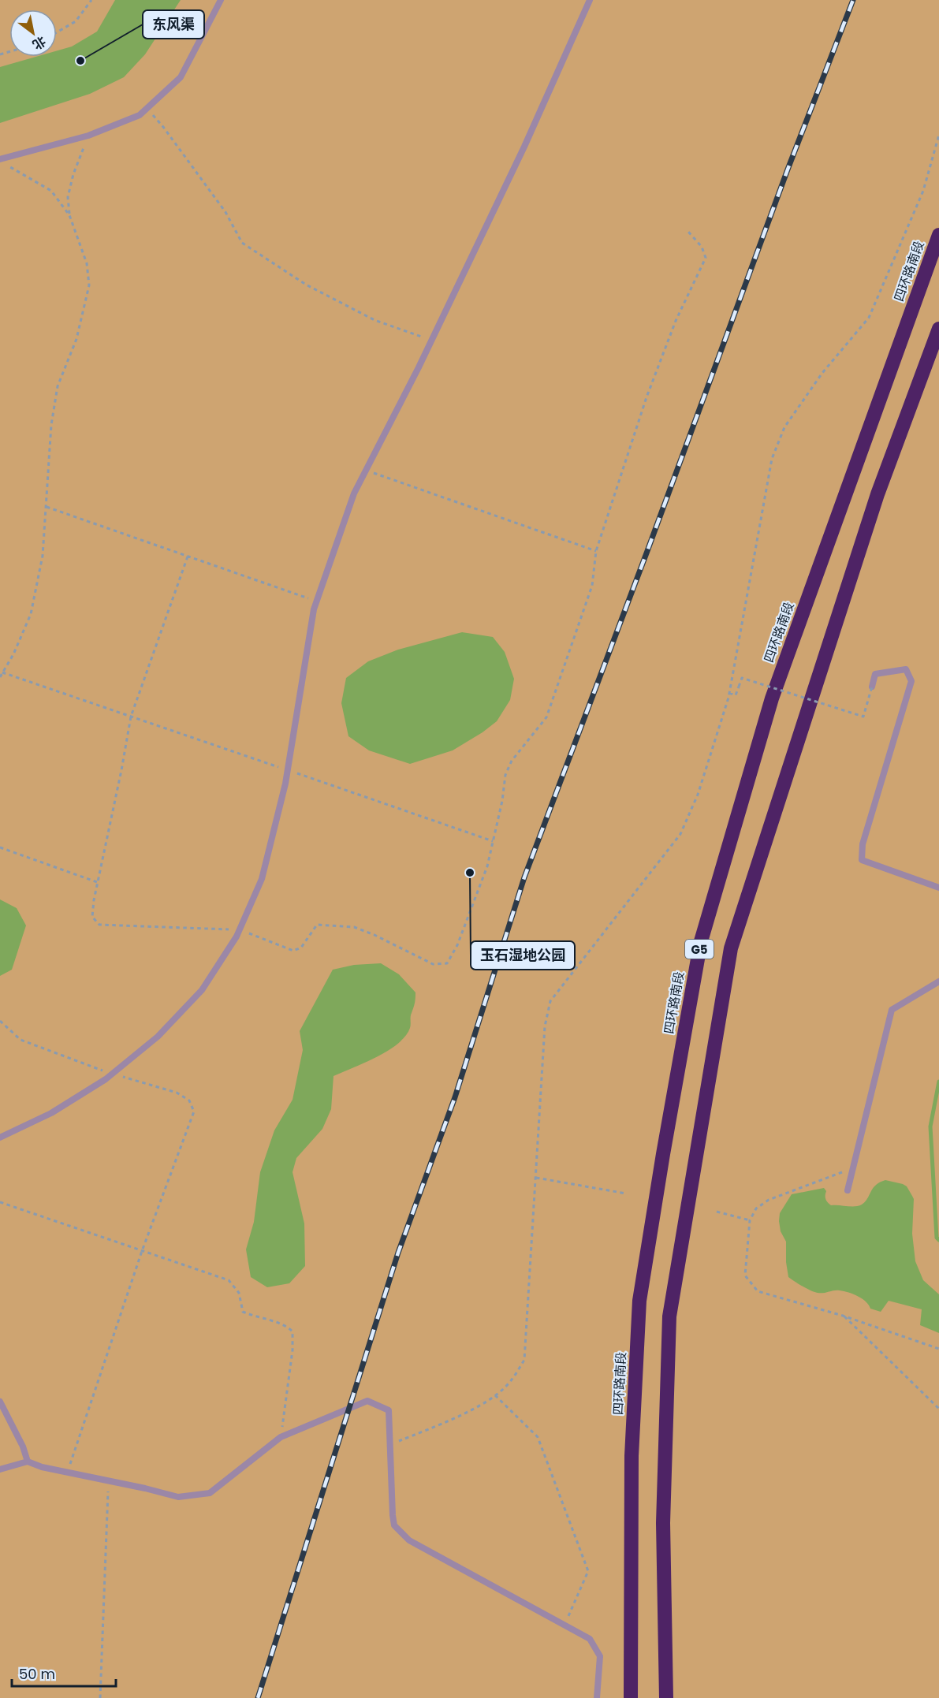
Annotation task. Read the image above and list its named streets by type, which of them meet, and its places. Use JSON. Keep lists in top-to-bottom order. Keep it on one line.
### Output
{"streets":{"highway":["四环路南段","G5"]},"places":["东风渠","玉石湿地公园"],"scale_bar":"50 m","north":"bottom right"}
